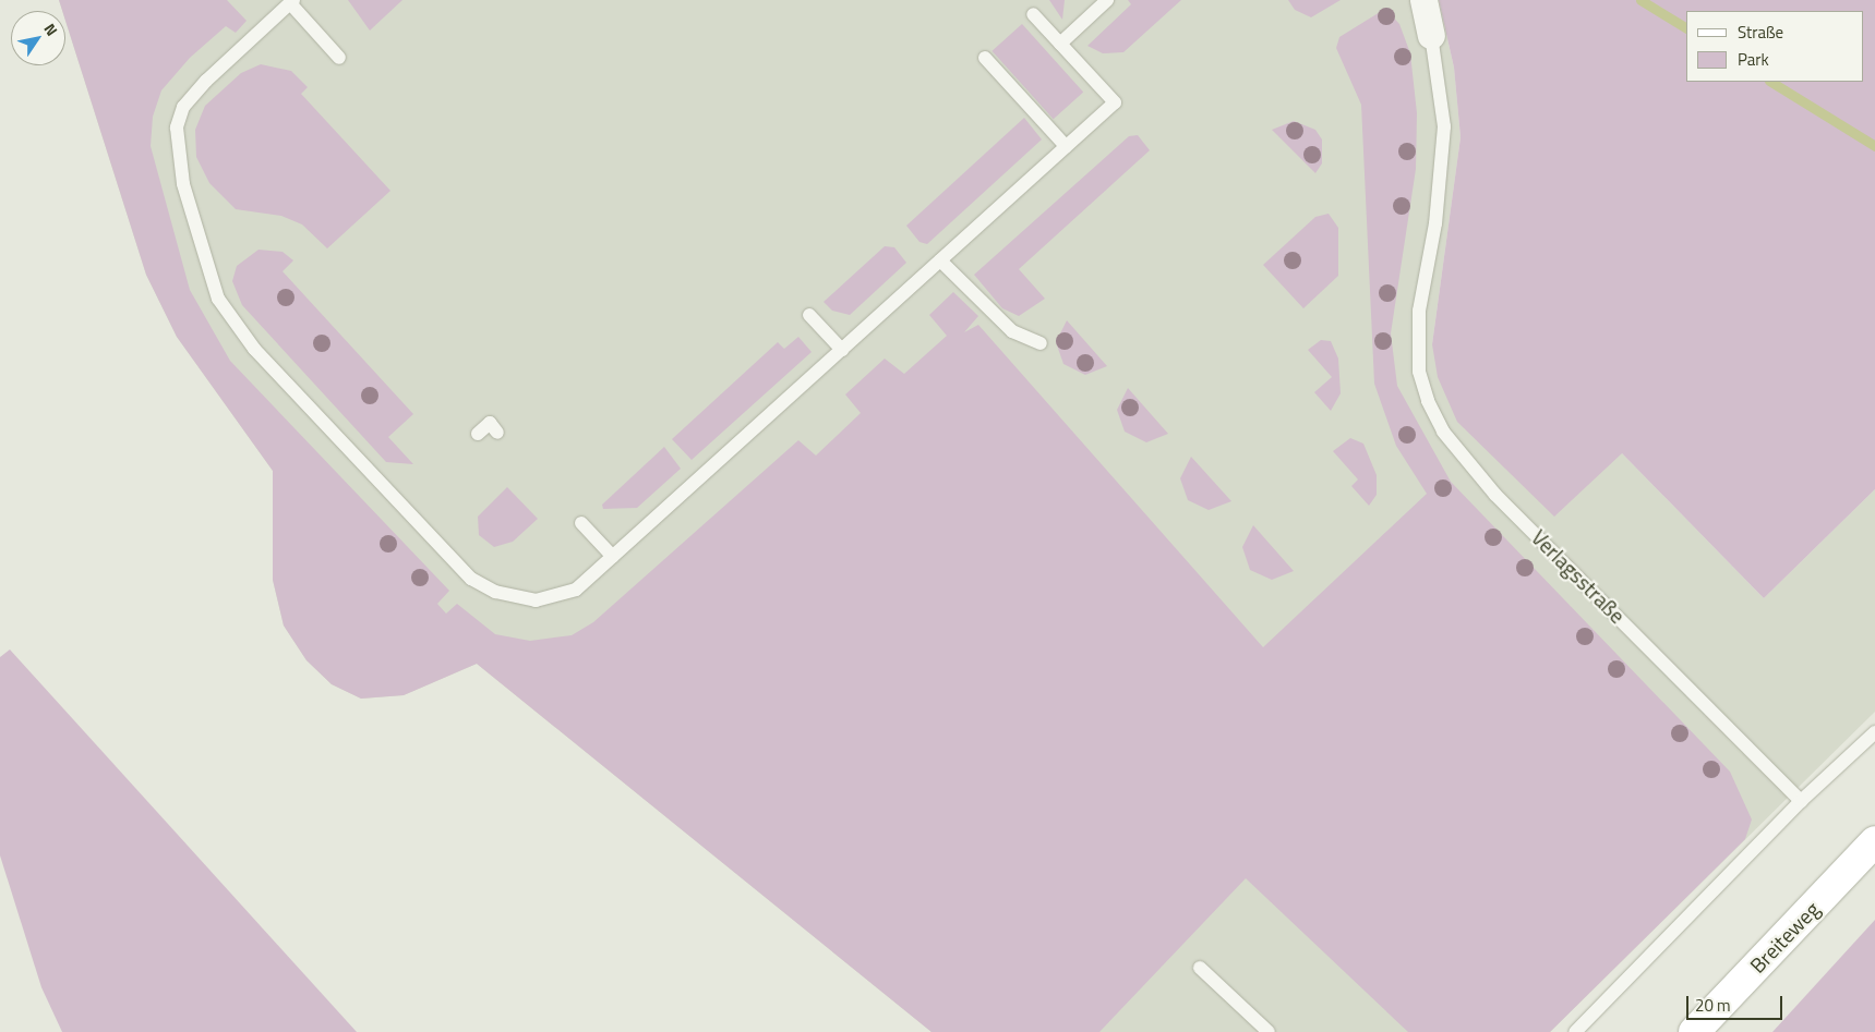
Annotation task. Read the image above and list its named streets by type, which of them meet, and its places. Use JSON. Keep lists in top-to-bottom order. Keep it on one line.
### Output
{"streets":{"street":["Verlagsstraße","Breiteweg"]},"legend":["Straße","Park"],"scale_bar":"20 m","north":"top right"}
